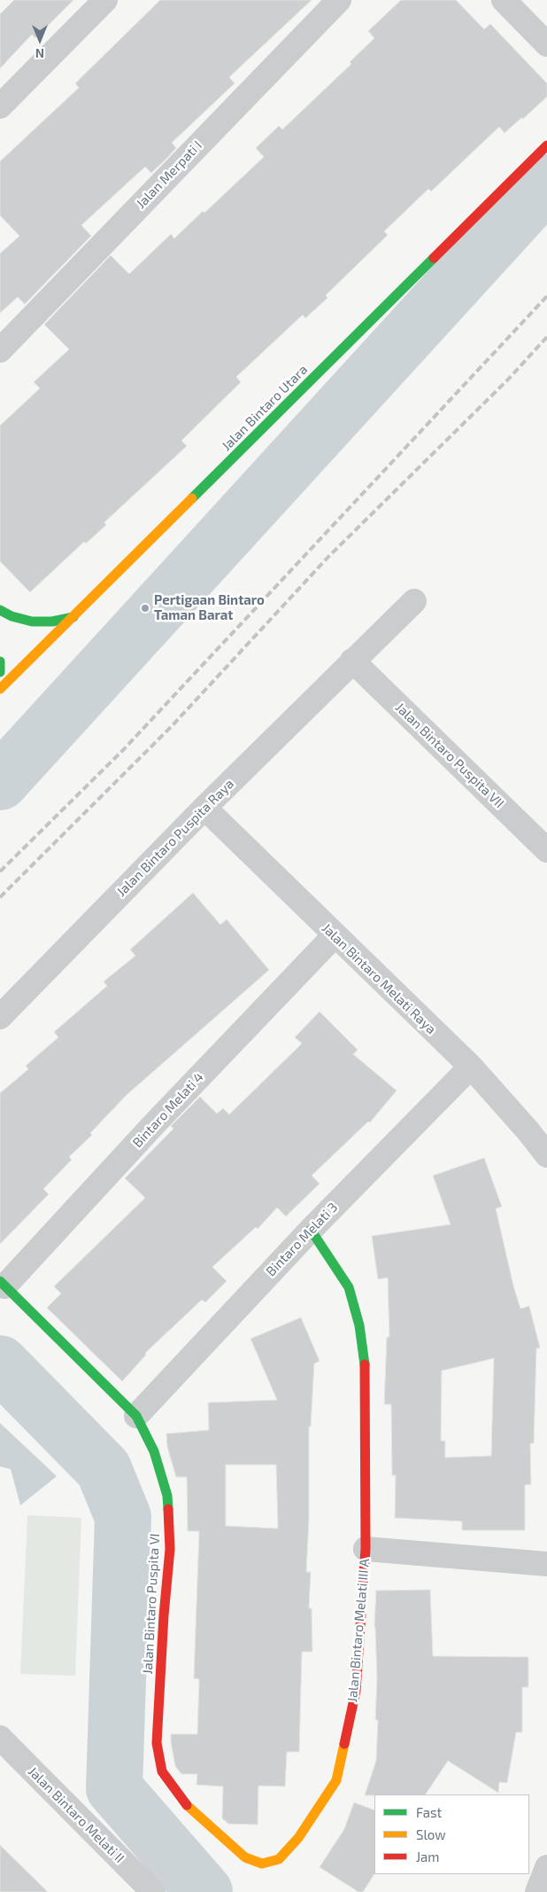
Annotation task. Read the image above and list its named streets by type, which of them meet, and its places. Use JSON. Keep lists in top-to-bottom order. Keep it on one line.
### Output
{"streets":{"street":["Jalan Merpati I","Jalan Bintaro Utara","Jalan Bintaro Puspita VII","Jalan Bintaro Puspita Raya","Jalan Bintaro Melati Raya","Bintaro Melati 4","Bintaro Melati 3","Jalan Bintaro Puspita VI","Jalan Bintaro Melati III A","Jalan Bintaro Melati II"]},"crossings":[["Jalan Bintaro Puspita VII","Jalan Bintaro Puspita Raya"],["Jalan Bintaro Puspita Raya","Jalan Bintaro Melati Raya"],["Jalan Bintaro Melati Raya","Bintaro Melati 4"],["Jalan Bintaro Melati Raya","Bintaro Melati 3"],["Bintaro Melati 4","Jalan Bintaro Puspita VI"],["Bintaro Melati 3","Jalan Bintaro Puspita VI"],["Bintaro Melati 3","Jalan Bintaro Melati III A"],["Jalan Bintaro Puspita VI","Jalan Bintaro Melati III A"]],"places":["Pertigaan Bintaro Taman Barat"],"legend":["Fast","Slow","Jam"],"north":"bottom"}
